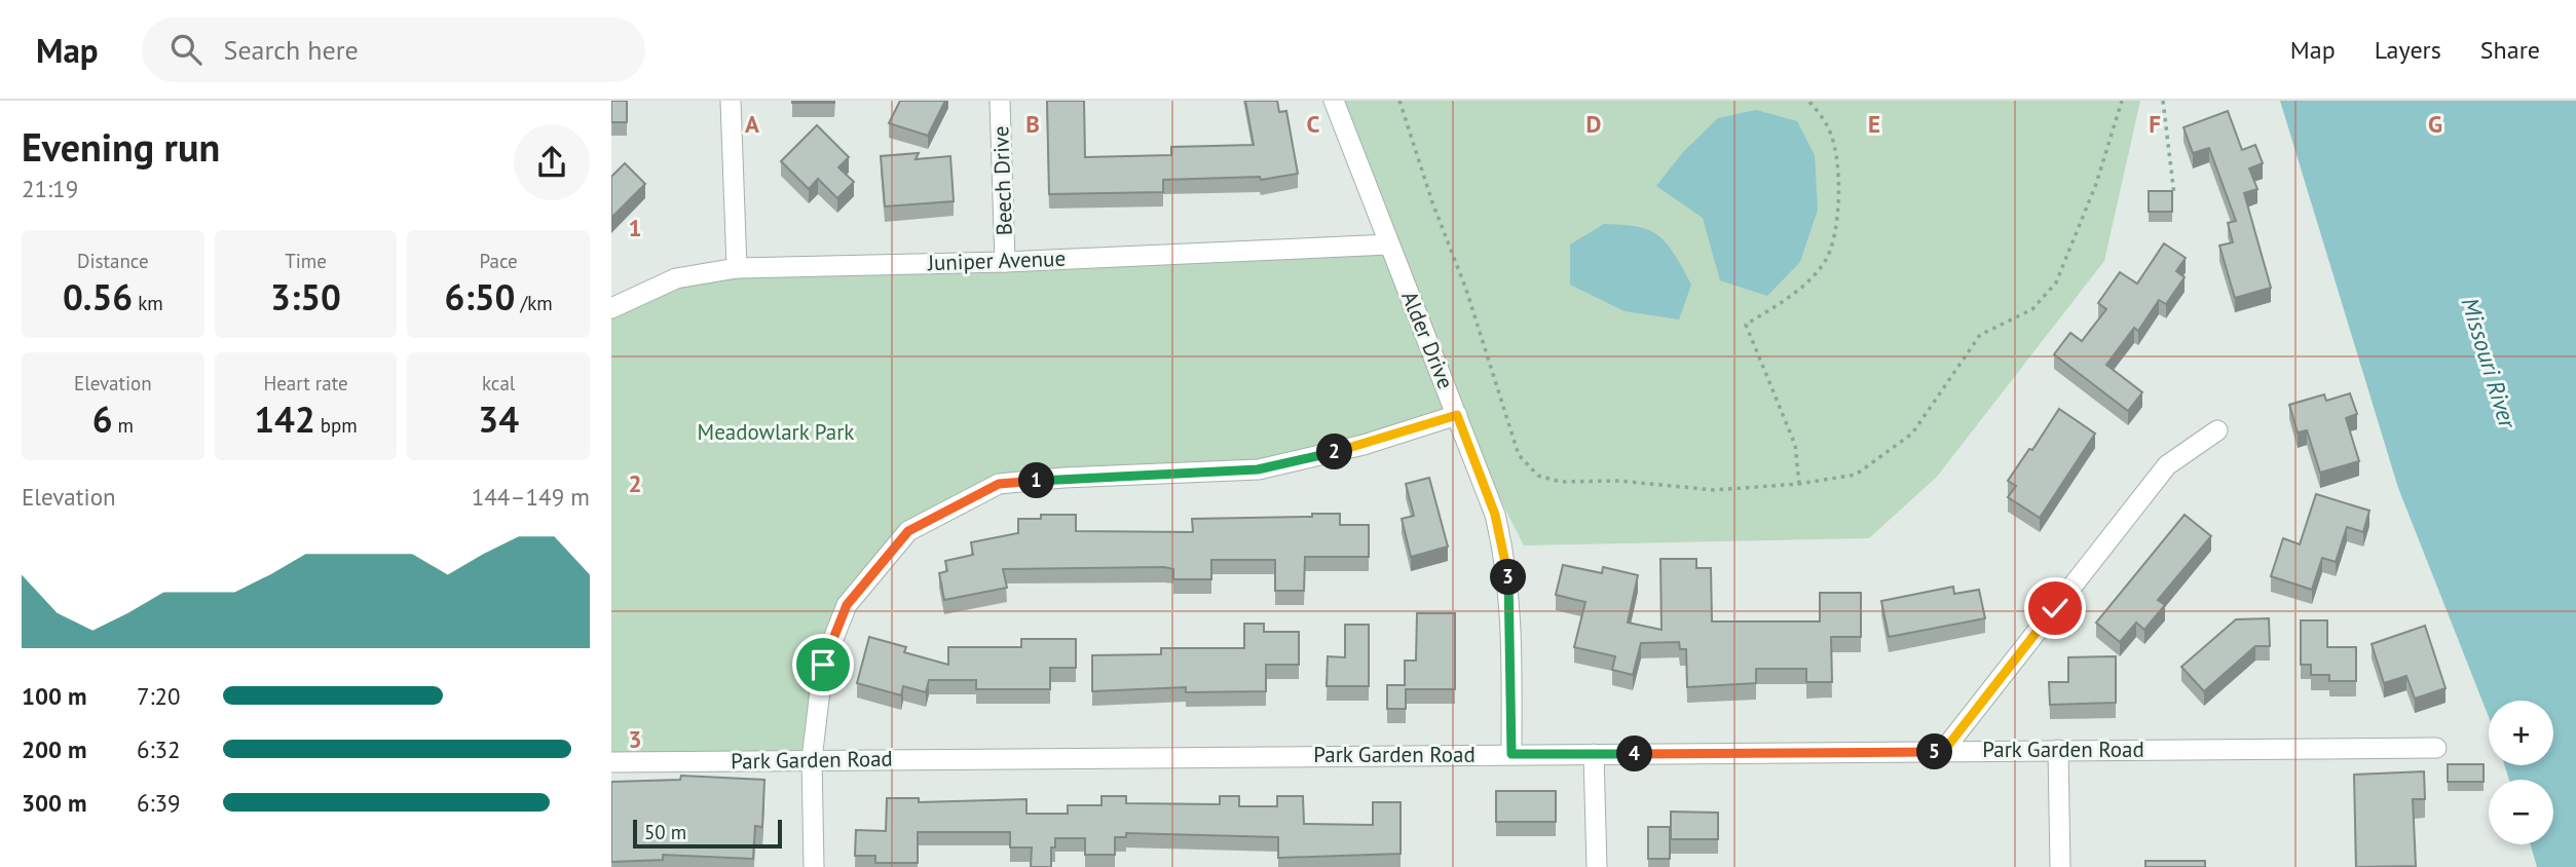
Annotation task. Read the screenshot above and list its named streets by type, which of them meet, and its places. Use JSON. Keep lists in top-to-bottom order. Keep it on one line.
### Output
{"streets":{"street":["Beech Drive","Juniper Avenue","Alder Drive","Park Garden Road"]},"crossings":[["Beech Drive","Juniper Avenue"],["Juniper Avenue","Alder Drive"],["Alder Drive","Park Garden Road"]],"water":["Missouri River"],"parks":["Meadowlark Park"],"scale_bar":"50 m","page":{"header":"Map","search":"Search here","nav":["Map","Layers","Share"],"heading":["Evening run","21:19"],"stats":[["Distance","0.56 km"],["Time","3:50"],["Pace","6:50 /km"],["Elevation","6 m"],["Heart rate","142 bpm"],["kcal","34"]],"pins":["2","1","3","5","4"],"chart":["Elevation","144–149 m"],"list":[{"name":"100 m","note":"7:20"},{"name":"200 m","note":"6:32"},{"name":"300 m","note":"6:39"}],"map_buttons":["+","−"],"scale":"50 m"},"grid":{"columns":["A","B","C","D","E","F","G"],"rows":["1","2","3"]}}
